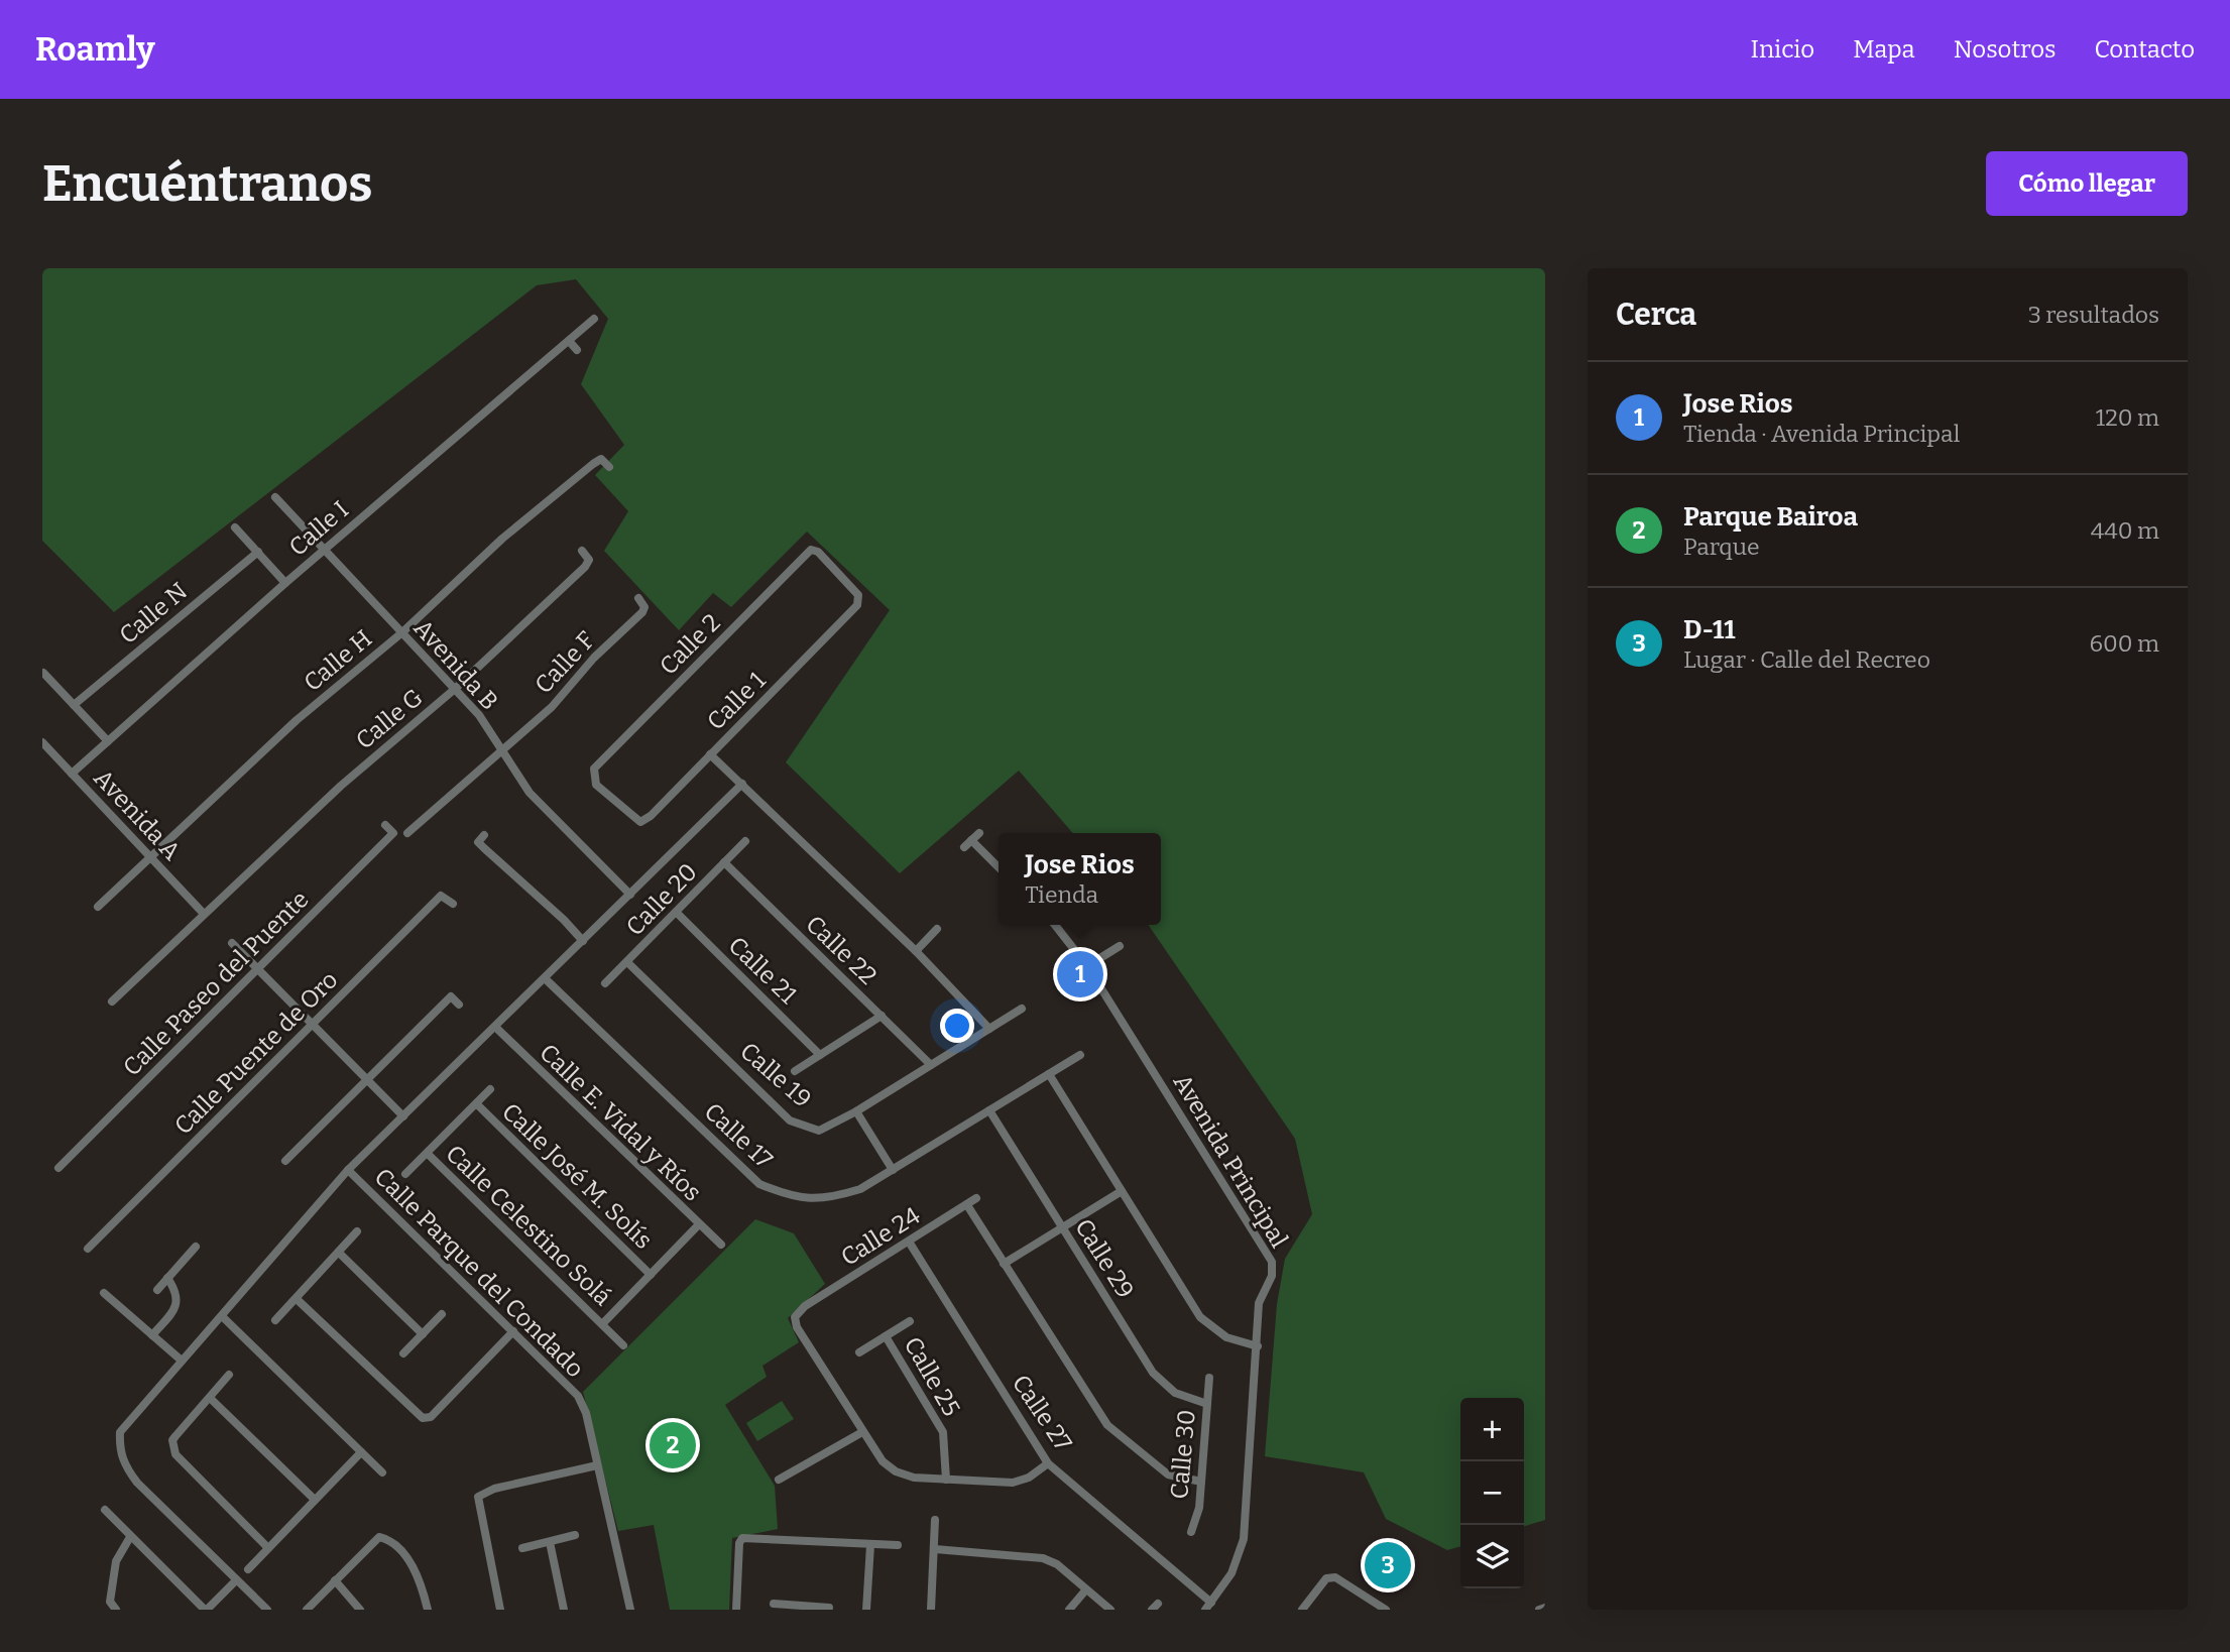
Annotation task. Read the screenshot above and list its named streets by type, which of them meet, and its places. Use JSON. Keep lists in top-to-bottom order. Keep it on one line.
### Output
{"streets":{"street":["Calle I","Calle N","Calle 2","Calle H","Calle F","Avenida B","Calle 1","Calle G","Avenida A","Calle 20","Calle 22","Calle 21","Calle Paseo del Puente","Calle Puente de Oro","Calle 19","Calle E. Vidal y Ríos","Calle 17","Avenida Principal","Calle José M. Solís","Calle Celestino Solá","Calle 24","Calle 29","Calle Parque del Condado","Calle 25","Calle 27","Calle 30"]},"crossings":[["Calle I","Avenida B"],["Calle I","Avenida A"],["Calle 2","Calle 1"],["Calle H","Avenida B"],["Calle H","Avenida A"],["Calle F","Avenida B"],["Avenida B","Calle G"],["Calle G","Avenida A"],["Calle 20","Calle 22"],["Calle 20","Calle 21"],["Calle 20","Calle 19"],["Calle 22","Calle 19"],["Calle 17","Calle 29"],["Avenida Principal","Calle 27"],["Calle 24","Calle 25"],["Calle 24","Calle 27"],["Calle 29","Calle 30"]],"page":{"header":"Roamly","nav":["Inicio","Mapa","Nosotros","Contacto"],"buttons":"Cómo llegar","title":"Encuéntranos","heading":["Cerca","3 resultados"],"list":[{"mark":"1","name":"Jose Rios","note":"Tienda · Avenida Principal","value":"120 m"},{"mark":"2","name":"Parque Bairoa","note":"Parque","value":"440 m"},{"mark":"3","name":"D-11","note":"Lugar · Calle del Recreo","value":"600 m"}],"popup":["Jose Rios","Tienda"],"pins":["1","2","3"],"map_buttons":["+","−"]}}
